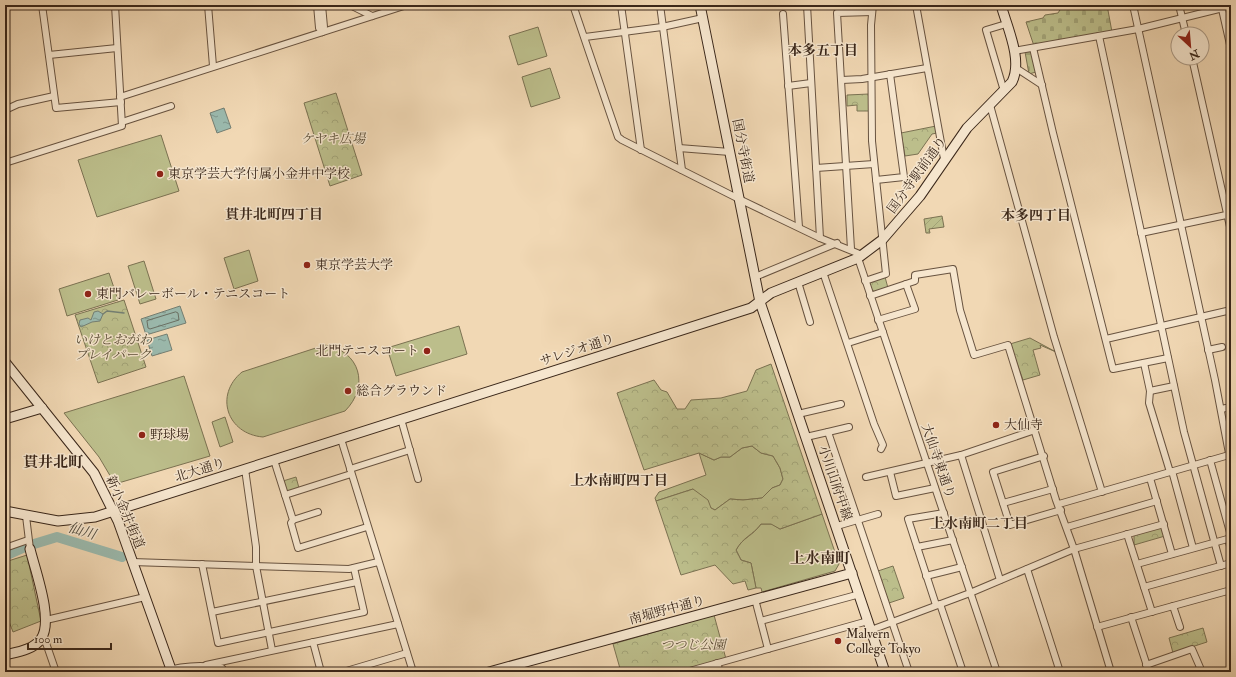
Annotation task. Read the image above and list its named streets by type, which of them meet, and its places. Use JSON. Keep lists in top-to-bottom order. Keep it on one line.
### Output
{"streets":{"street":["国分寺街道","国分寺駅前通り","サレジオ通り","大仙寺東通り","北大通り","小川山府中線","新小金井街道","南堀野中通り"]},"crossings":[["国分寺街道","国分寺駅前通り"],["国分寺街道","サレジオ通り"],["国分寺街道","小川山府中線"],["国分寺駅前通り","サレジオ通り"],["国分寺駅前通り","大仙寺東通り"],["国分寺駅前通り","小川山府中線"],["サレジオ通り","北大通り"],["サレジオ通り","小川山府中線"],["北大通り","新小金井街道"],["小川山府中線","南堀野中通り"]],"districts":["本多五丁目","貫井北町四丁目","本多四丁目","貫井北町","上水南町四丁目","上水南町二丁目","上水南町"],"water":["仙川"],"parks":["ケヤキ広場","いけとおがわ プレイパーク","つつじ公園"],"places":["東京学芸大学付属小金井中学校","東京学芸大学","東門バレーボール・テニスコート","北門テニスコート","総合グラウンド","大仙寺","野球場","Malvern College Tokyo"],"scale_bar":"100 m","north":"bottom right"}
